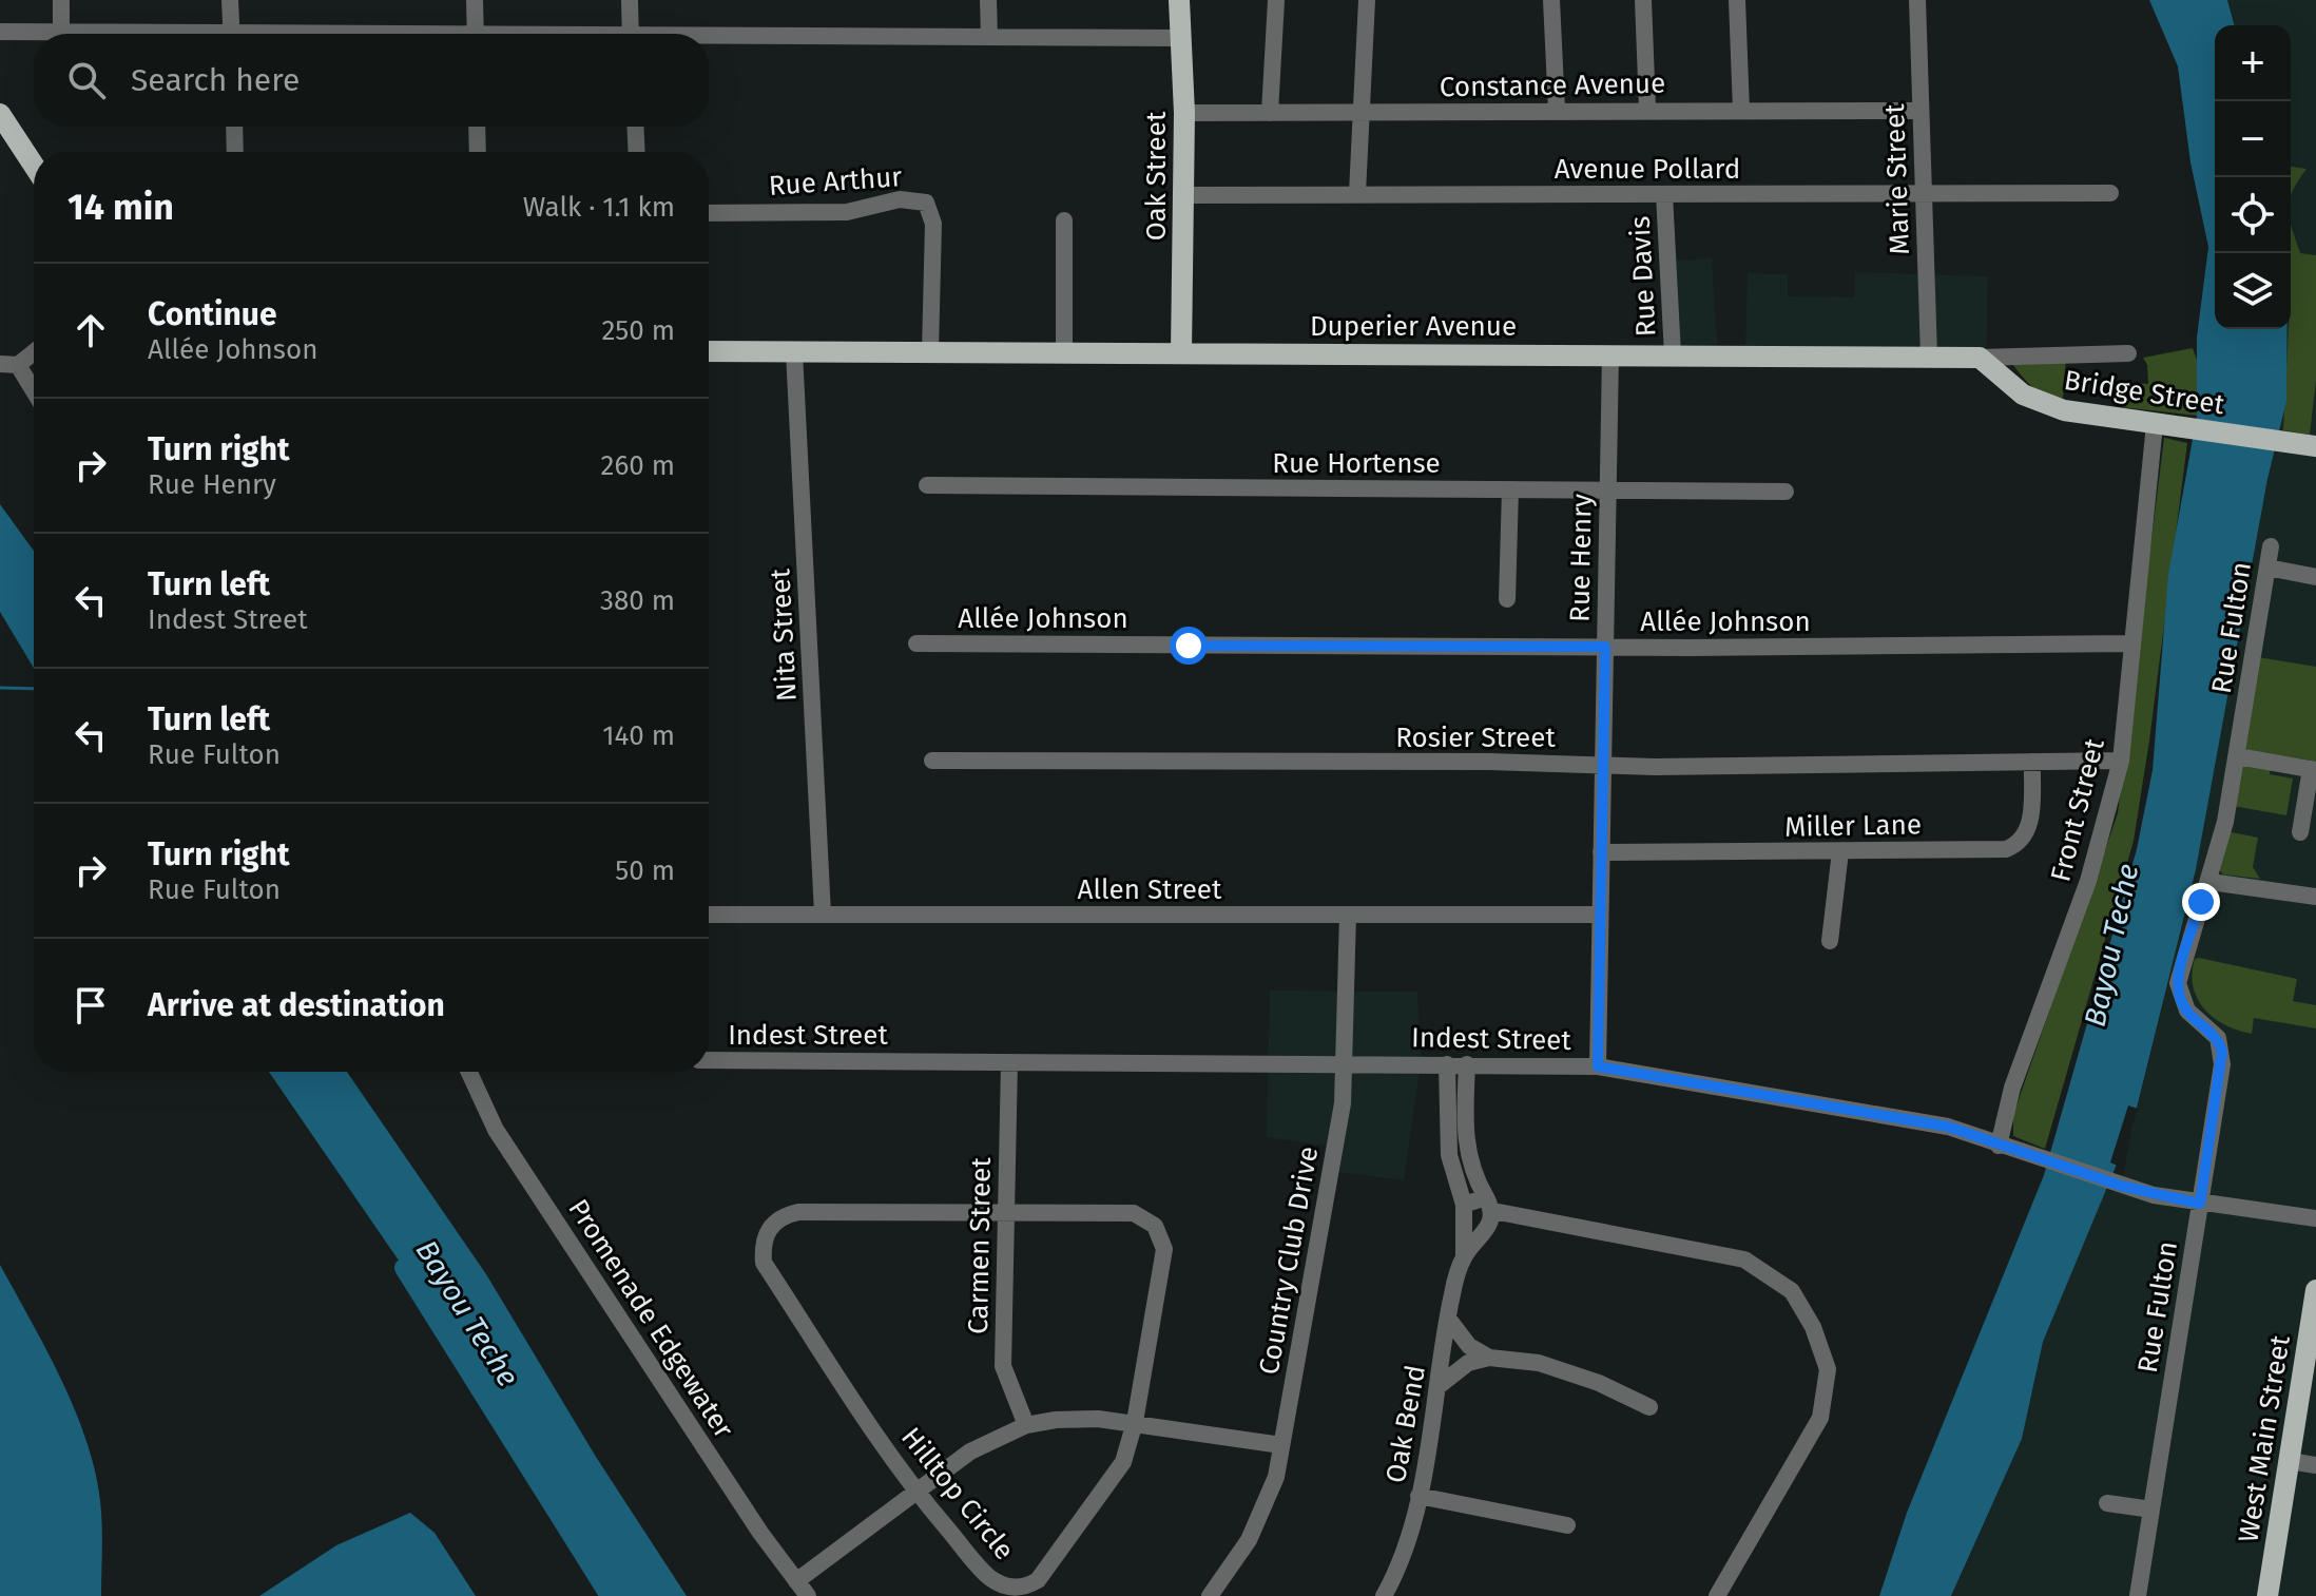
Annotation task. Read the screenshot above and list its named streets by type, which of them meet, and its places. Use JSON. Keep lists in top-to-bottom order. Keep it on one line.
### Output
{"streets":{"main road":["Oak Street","Duperier Avenue","Bridge Street","West Main Street"],"street":["Constance Avenue","Avenue Pollard","Marie Street","Rue Arthur","Rue Davis","Rue Hortense","Rue Henry","Allée Johnson","Rue Fulton","Nita Street","Rosier Street","Front Street","Miller Lane","Allen Street","Indest Street","Carmen Street","Country Club Drive","Promenade Edgewater","Oak Bend","Hilltop Circle"]},"crossings":[["Constance Avenue","Oak Street"],["Constance Avenue","Marie Street"],["Avenue Pollard","Oak Street"],["Avenue Pollard","Marie Street"],["Avenue Pollard","Rue Davis"],["Oak Street","Duperier Avenue"],["Marie Street","Duperier Avenue"],["Rue Arthur","Duperier Avenue"],["Rue Davis","Duperier Avenue"],["Duperier Avenue","Bridge Street"],["Duperier Avenue","Rue Henry"],["Duperier Avenue","Nita Street"],["Bridge Street","Front Street"],["Rue Hortense","Rue Henry"],["Rue Henry","Allée Johnson"],["Rue Henry","Rosier Street"],["Rue Henry","Miller Lane"],["Rue Henry","Allen Street"],["Rue Henry","Indest Street"],["Allée Johnson","Front Street"],["Rue Fulton","Indest Street"],["Nita Street","Allen Street"],["Rosier Street","Front Street"],["Rosier Street","Miller Lane"],["Front Street","Indest Street"],["Allen Street","Country Club Drive"],["Indest Street","Carmen Street"],["Indest Street","Country Club Drive"],["Indest Street","Oak Bend"],["Carmen Street","Hilltop Circle"]],"water":["Bayou Teche"],"page":{"map_buttons":["+","−"],"search":"Search here","heading":["14 min","Walk · 1.1 km"],"list":[["Continue","Allée Johnson","250 m"],["Turn right","Rue Henry","260 m"],["Turn left","Indest Street","380 m"],["Turn left","Rue Fulton","140 m"],["Turn right","Rue Fulton","50 m"],"Arrive at destination"]}}
